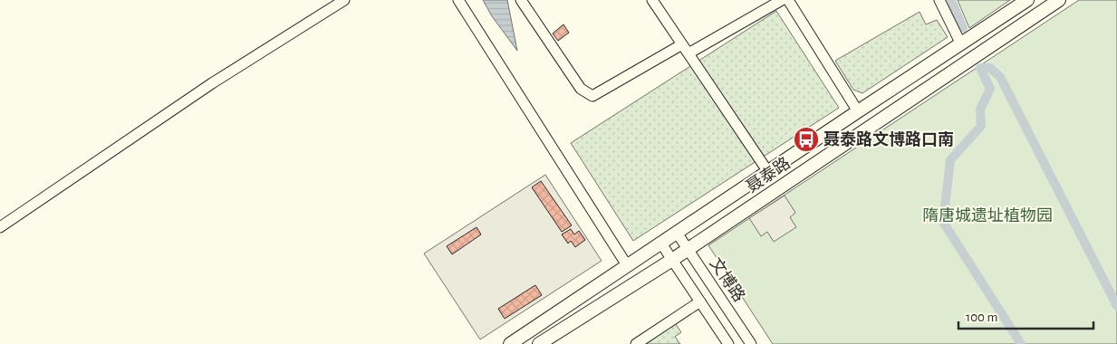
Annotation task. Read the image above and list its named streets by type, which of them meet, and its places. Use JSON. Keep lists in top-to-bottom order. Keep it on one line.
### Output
{"streets":{"main road":["聂泰路"],"street":["文博路"]},"crossings":[["聂泰路","文博路"]],"parks":["隋唐城遗址植物园"],"places":{"bus stop":["聂泰路文博路口南"]},"scale_bar":"100 m"}
